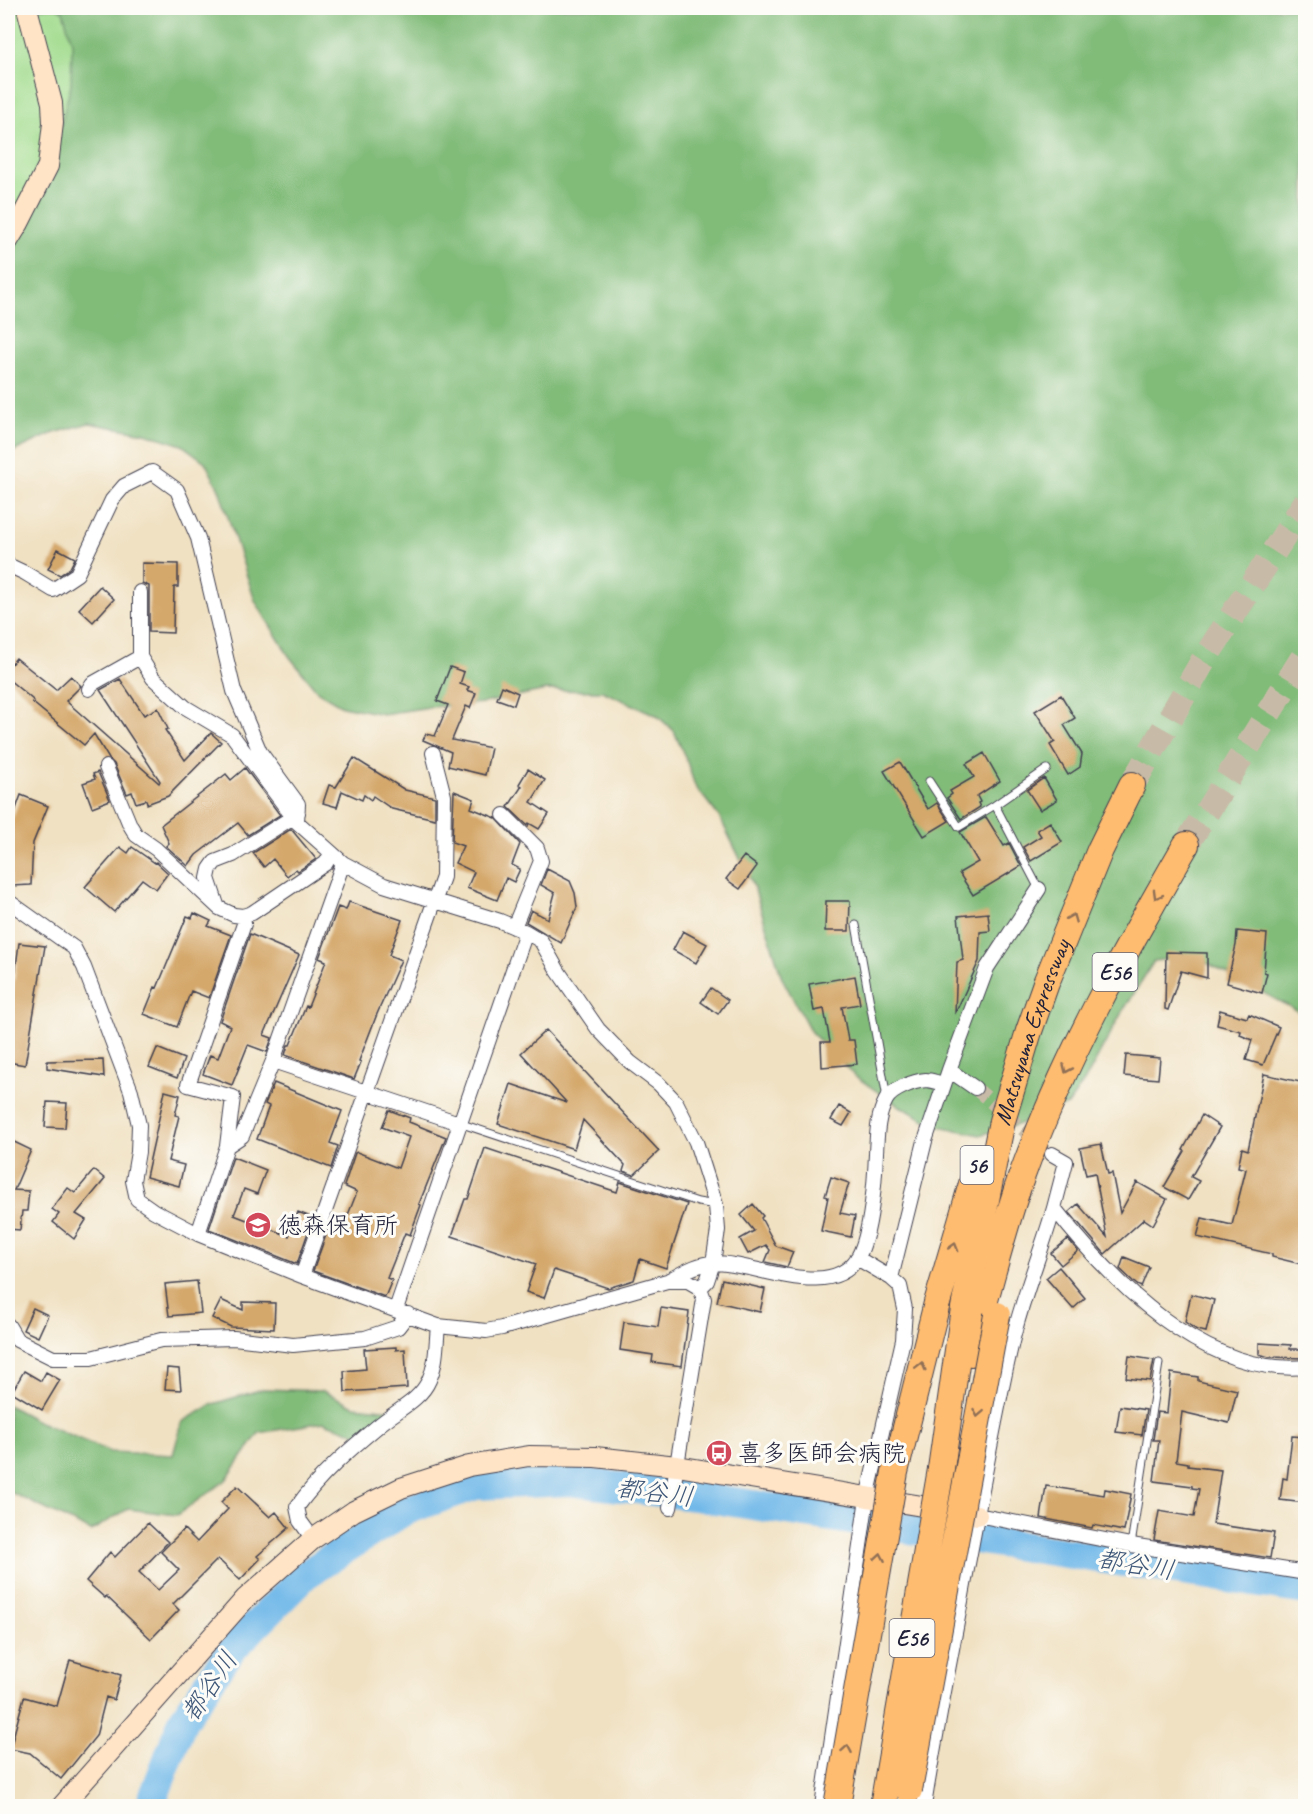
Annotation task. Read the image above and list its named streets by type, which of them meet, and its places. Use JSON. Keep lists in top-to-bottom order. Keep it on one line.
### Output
{"streets":{"highway":["E56","Matsuyama Expressway","56"]},"crossings":[["Matsuyama Expressway","56"]],"water":["都谷川"],"places":{"school or university":["徳森保育所"],"bus stop":["喜多医師会病院"]}}
